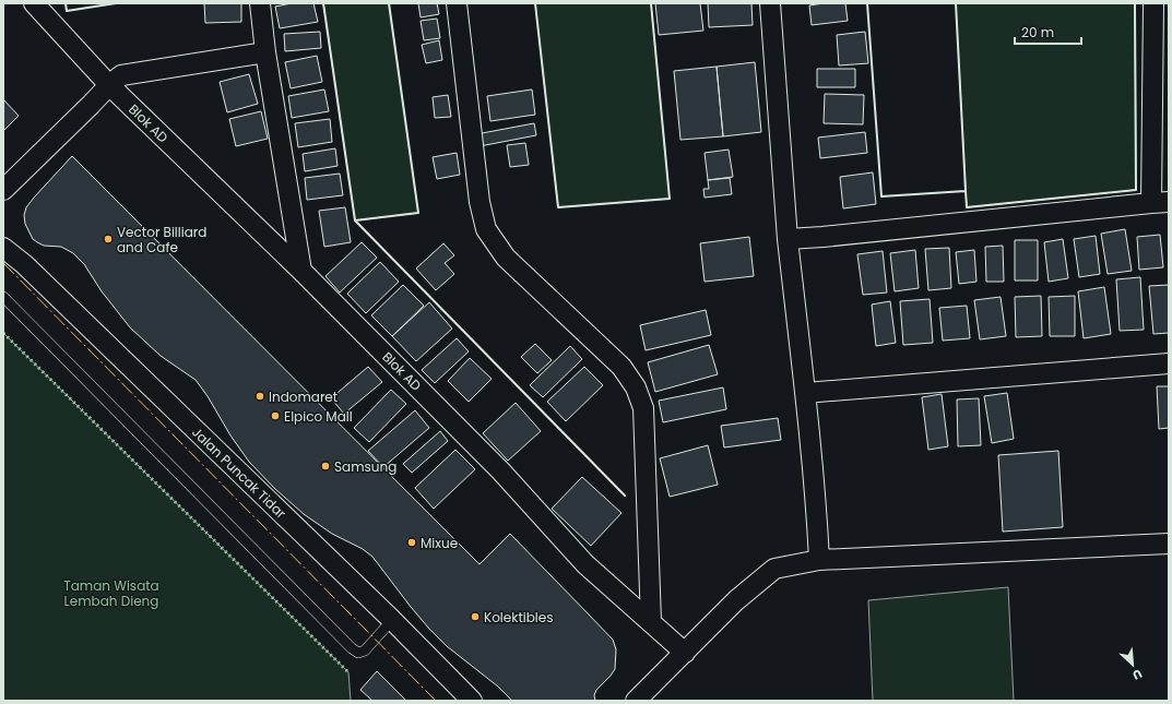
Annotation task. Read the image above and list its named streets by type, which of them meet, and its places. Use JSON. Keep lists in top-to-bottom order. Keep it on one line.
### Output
{"streets":{"street":["Blok AD","Jalan Puncak Tidar"]},"parks":["Taman Wisata Lembah Dieng"],"places":["Vector Billiard and Cafe","Indomaret","Elpico Mall","Samsung","Mixue","Kolektibles"],"scale_bar":"20 m","north":"bottom right"}
